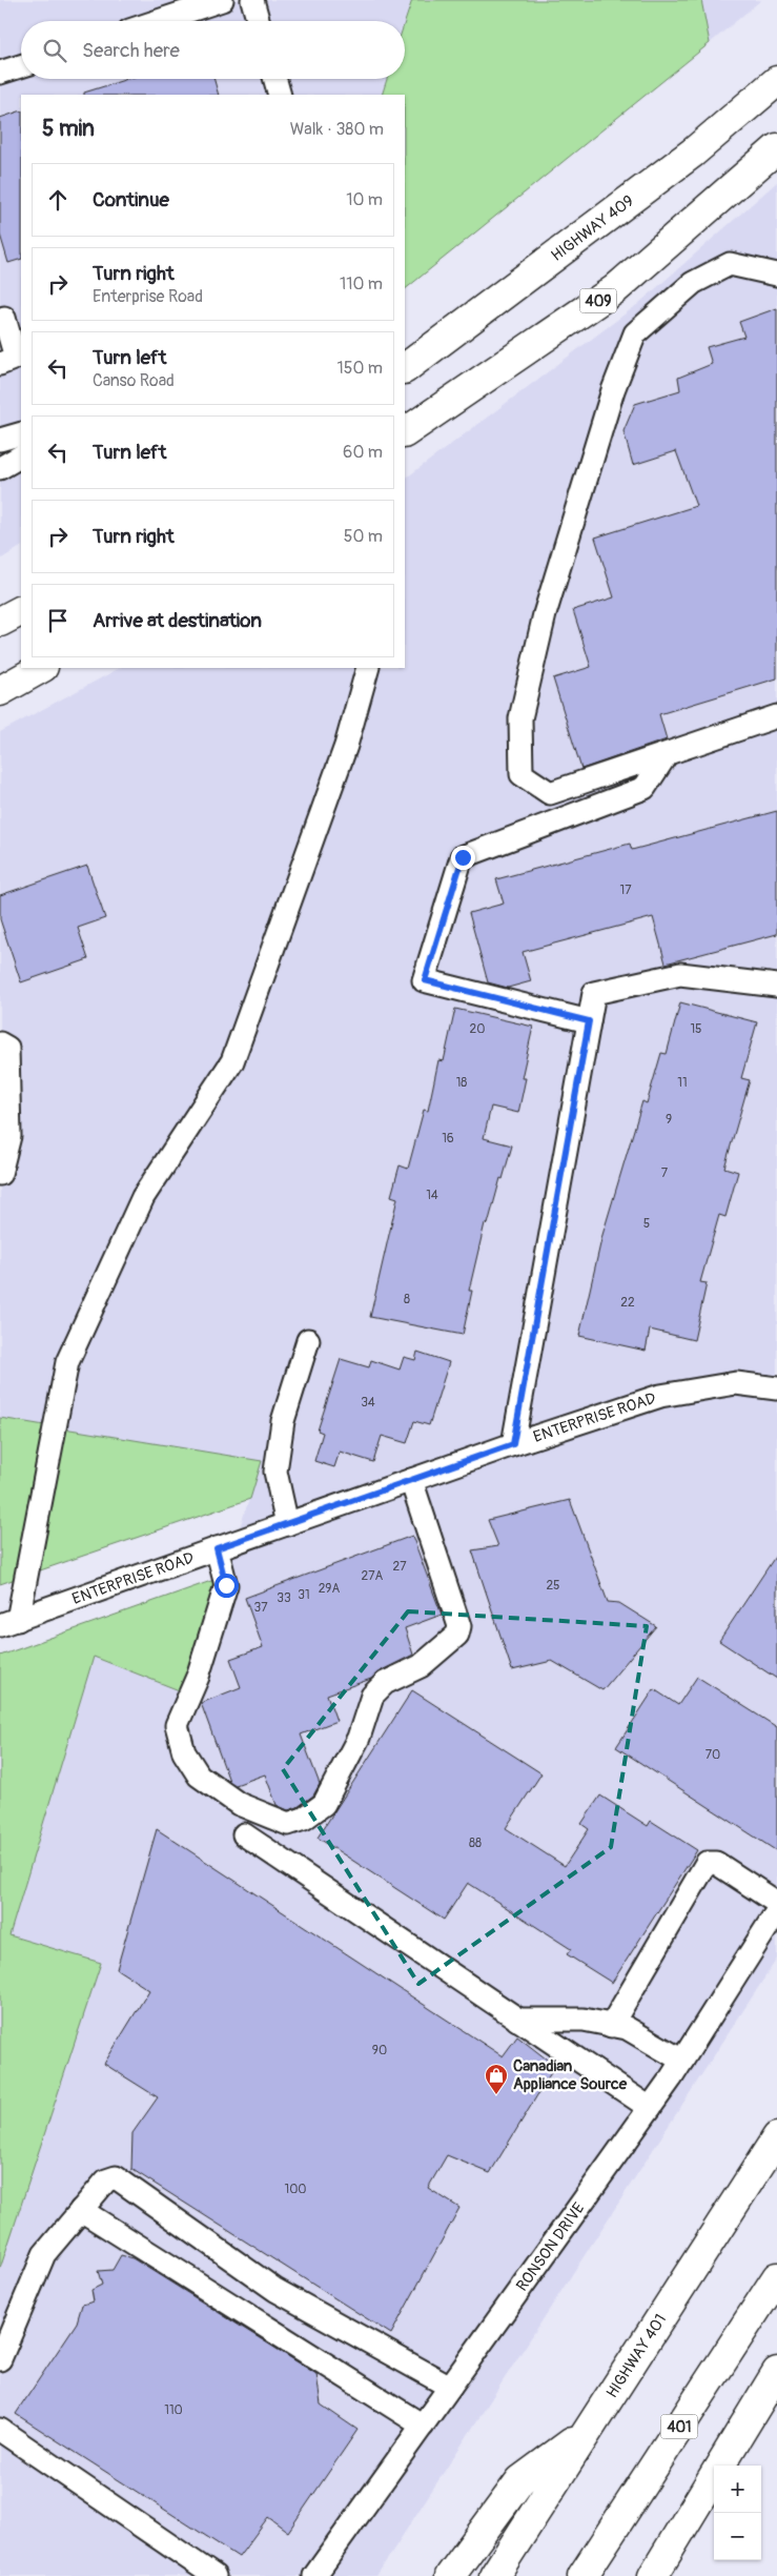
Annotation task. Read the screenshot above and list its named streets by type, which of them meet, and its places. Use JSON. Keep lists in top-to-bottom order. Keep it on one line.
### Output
{"streets":{"highway":["HIGHWAY 409","409","HIGHWAY 401","401"],"street":["ENTERPRISE ROAD","RONSON DRIVE"]},"places":{"shop":["Canadian Appliance Source"]},"house_numbers":["17","20","15","18","11","9","16","7","14","5","8","22","34","27","27A","25","29A","31","33","37","70","88","90","100","110"],"page":{"search":"Search here","heading":["5 min","Walk · 380 m"],"list":[["Continue","10 m"],["Turn right","Enterprise Road","110 m"],["Turn left","Canso Road","150 m"],["Turn left","60 m"],["Turn right","50 m"],"Arrive at destination"],"map_buttons":["+","−"]}}
